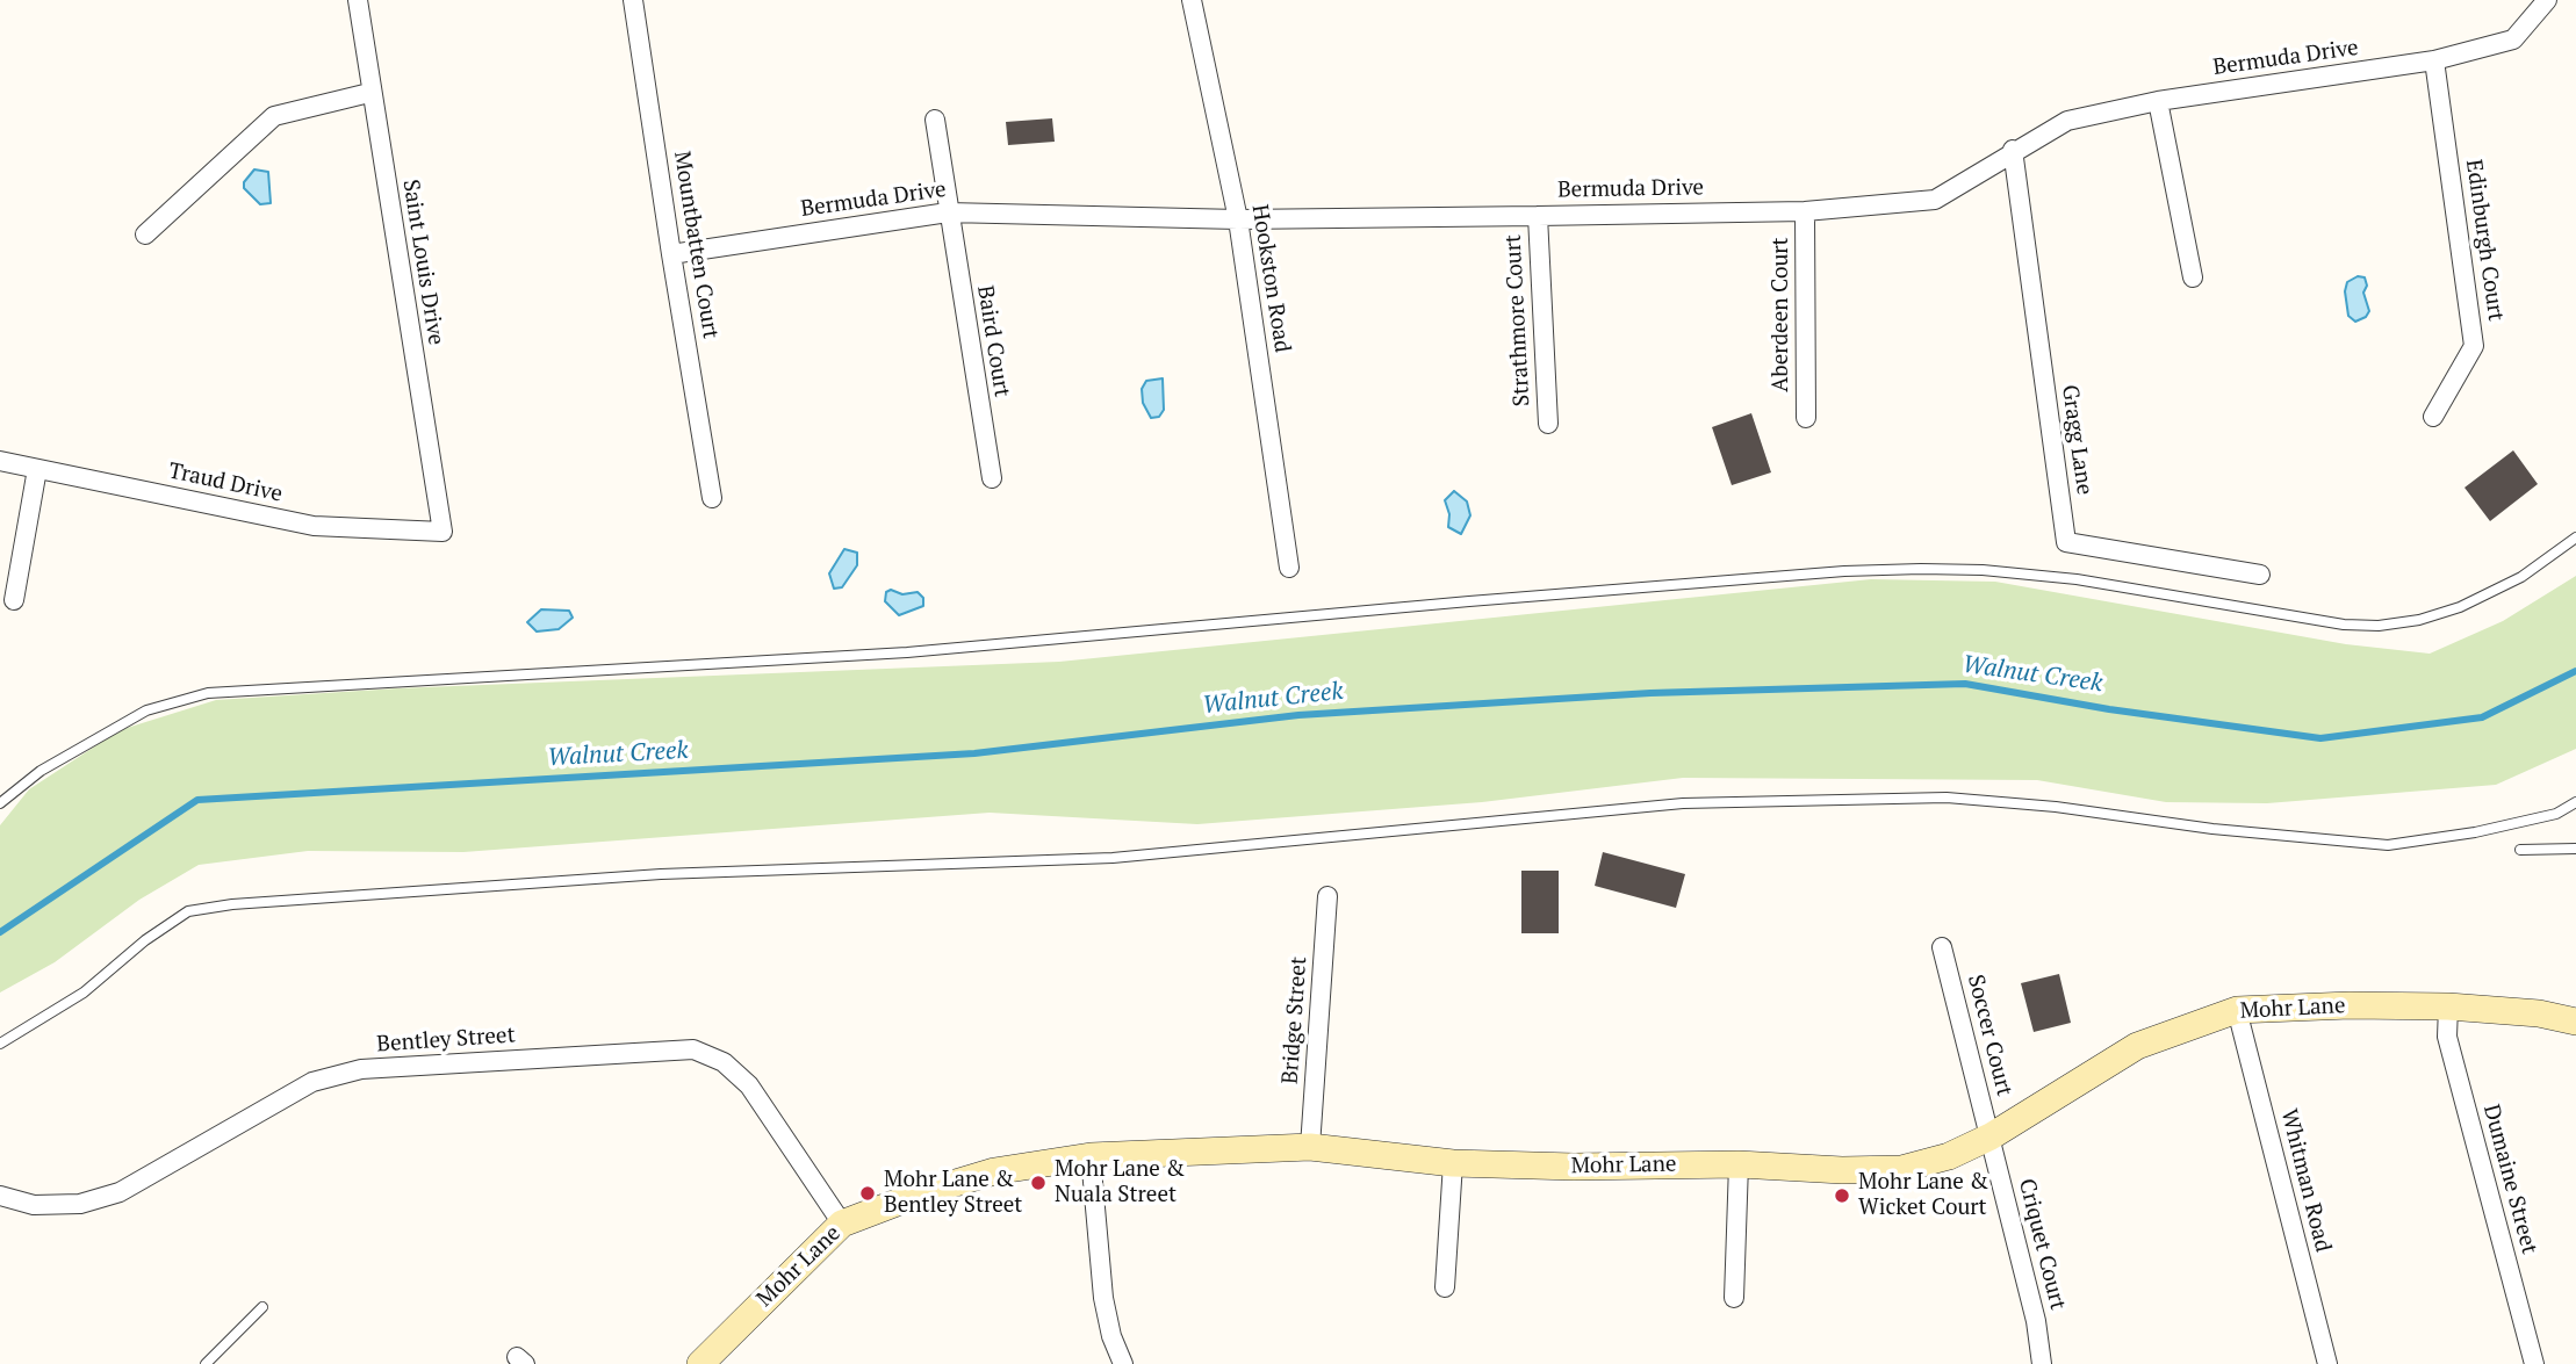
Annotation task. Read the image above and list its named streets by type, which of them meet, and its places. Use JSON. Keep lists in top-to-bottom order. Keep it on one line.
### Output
{"streets":{"street":["Bermuda Drive","Edinburgh Court","Mountbatten Court","Saint Louis Drive","Hookston Road","Aberdeen Court","Strathmore Court","Baird Court","Gragg Lane","Traud Drive","Mohr Lane","Bridge Street","Soccer Court","Bentley Street","Dumaine Street","Whitman Road","Criquet Court"]},"crossings":[["Bermuda Drive","Edinburgh Court"],["Bermuda Drive","Mountbatten Court"],["Bermuda Drive","Hookston Road"],["Bermuda Drive","Aberdeen Court"],["Bermuda Drive","Strathmore Court"],["Bermuda Drive","Baird Court"],["Bermuda Drive","Gragg Lane"],["Saint Louis Drive","Traud Drive"],["Mohr Lane","Bridge Street"],["Mohr Lane","Soccer Court"],["Mohr Lane","Bentley Street"],["Mohr Lane","Dumaine Street"],["Mohr Lane","Whitman Road"],["Mohr Lane","Criquet Court"],["Soccer Court","Criquet Court"]],"water":["Walnut Creek"],"places":["Mohr Lane & Nuala Street","Mohr Lane & Bentley Street","Mohr Lane & Wicket Court"]}
